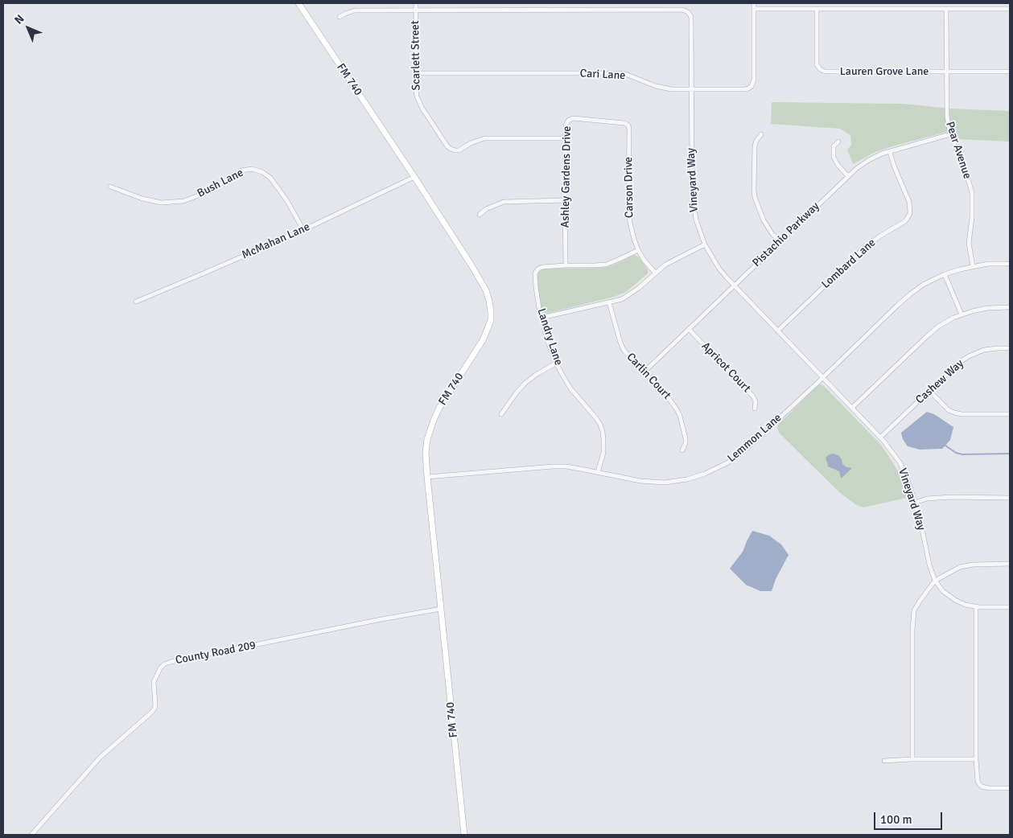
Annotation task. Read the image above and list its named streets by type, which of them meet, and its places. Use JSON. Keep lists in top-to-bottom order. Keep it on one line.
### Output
{"streets":{"main road":["FM 740"],"street":["Scarlett Street","Lauren Grove Lane","Cari Lane","Pear Avenue","Ashley Gardens Drive","Vineyard Way","Bush Lane","Carson Drive","Pistachio Parkway","McMahan Lane","Lombard Lane","Landry Lane","Apricot Court","Carlin Court","Cashew Way","Lemmon Lane","County Road 209"]},"crossings":[["Scarlett Street","Cari Lane"],["Scarlett Street","Ashley Gardens Drive"],["Scarlett Street","Vineyard Way"],["Lauren Grove Lane","Pear Avenue"],["Cari Lane","Vineyard Way"],["FM 740","McMahan Lane"],["FM 740","Lemmon Lane"],["FM 740","County Road 209"],["Pear Avenue","Pistachio Parkway"],["Pear Avenue","Lemmon Lane"],["Ashley Gardens Drive","Carson Drive"],["Ashley Gardens Drive","Landry Lane"],["Vineyard Way","Pistachio Parkway"],["Vineyard Way","Lombard Lane"],["Vineyard Way","Cashew Way"],["Vineyard Way","Lemmon Lane"],["Bush Lane","McMahan Lane"],["Carson Drive","Landry Lane"],["Pistachio Parkway","Lombard Lane"],["Pistachio Parkway","Apricot Court"],["Pistachio Parkway","Carlin Court"],["Landry Lane","Lemmon Lane"]],"scale_bar":"100 m","north":"top left"}
